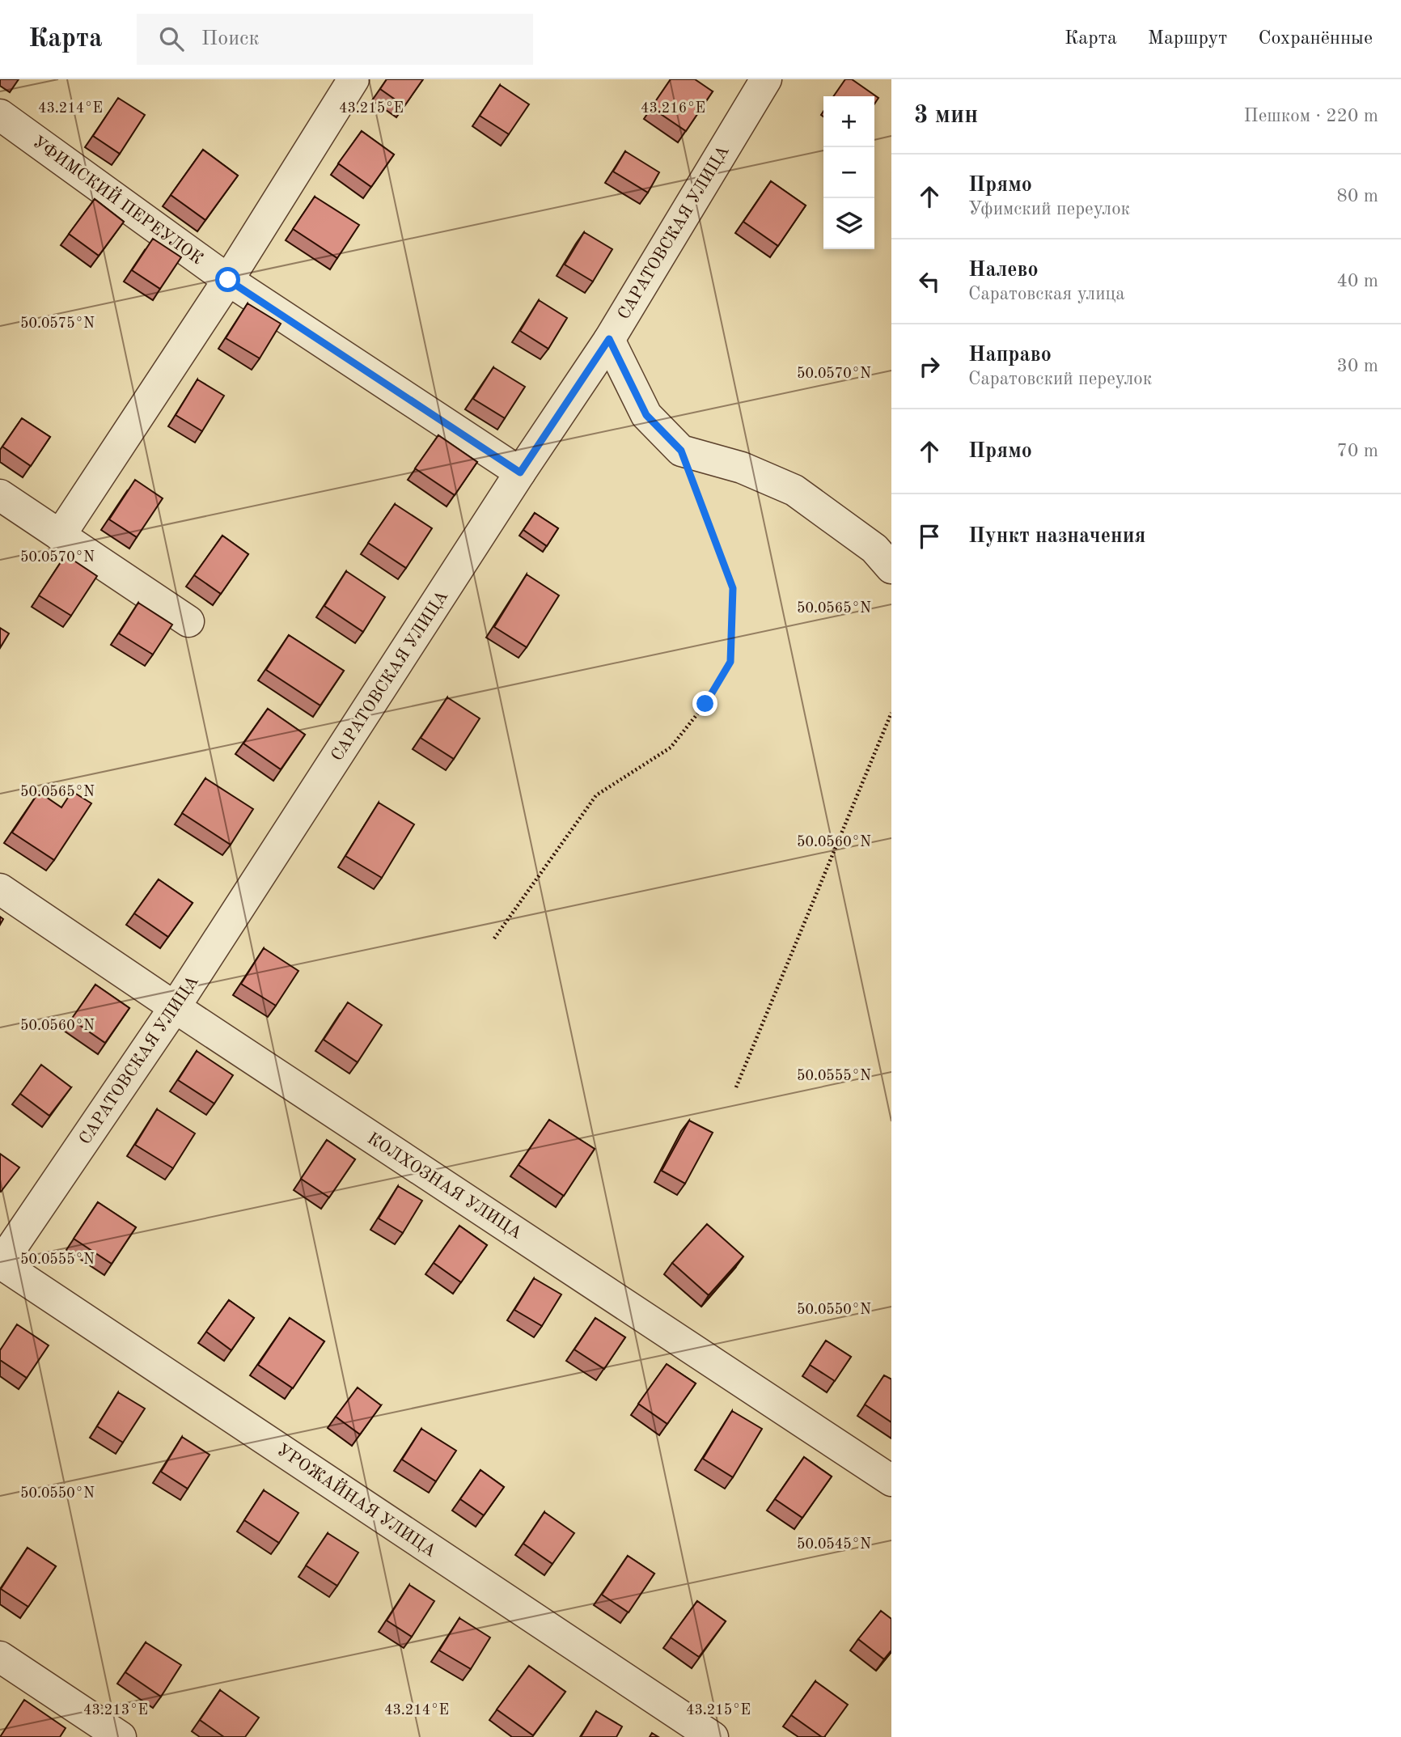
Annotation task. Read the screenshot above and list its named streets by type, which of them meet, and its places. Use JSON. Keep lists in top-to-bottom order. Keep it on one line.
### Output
{"streets":{"street":["УФИМСКИЙ ПЕРЕУЛОК","САРАТОВСКАЯ УЛИЦА","КОЛХОЗНАЯ УЛИЦА","УРОЖАЙНАЯ УЛИЦА"]},"crossings":[["УФИМСКИЙ ПЕРЕУЛОК","САРАТОВСКАЯ УЛИЦА"],["САРАТОВСКАЯ УЛИЦА","КОЛХОЗНАЯ УЛИЦА"],["САРАТОВСКАЯ УЛИЦА","УРОЖАЙНАЯ УЛИЦА"]],"page":{"header":"Карта","search":"Поиск","nav":["Карта","Маршрут","Сохранённые"],"heading":["3 мин","Пешком · 220 m"],"map_buttons":["+","−"],"list":[["Прямо","Уфимский переулок","80 m"],["Налево","Саратовская улица","40 m"],["Направо","Саратовский переулок","30 m"],["Прямо","70 m"],"Пункт назначения"]},"coordinates":["43.214°E","43.215°E","43.216°E","50.0575°N","50.0570°N","50.0565°N","50.0560°N","50.0555°N","50.0550°N","50.0545°N","43.213°E"]}
